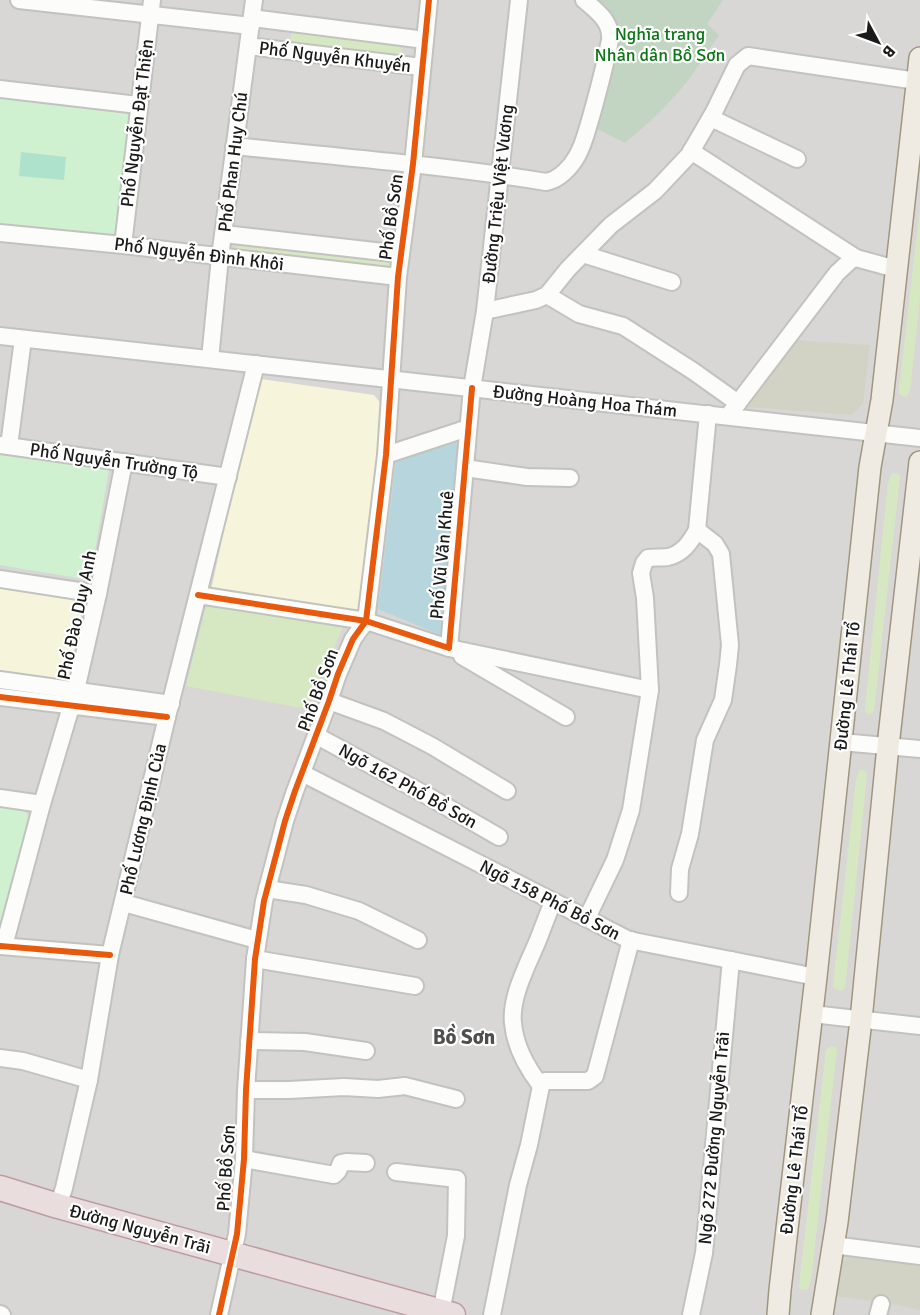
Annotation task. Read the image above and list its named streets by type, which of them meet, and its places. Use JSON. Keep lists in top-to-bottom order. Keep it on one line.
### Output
{"streets":{"highway":["Đường Nguyễn Trãi"],"main road":["Đường Lê Thái Tổ"],"street":["Phố Nguyễn Khuyến","Phố Nguyễn Đạt Thiện","Phố Phan Huy Chú","Đường Triệu Việt Vương","Phố Bồ Sơn","Phố Nguyễn Đình Khôi","Đường Hoàng Hoa Thám","Phố Nguyễn Trường Tộ","Phố Vũ Văn Khuê","Phố Đào Duy Anh","Ngõ 162 Phố Bồ Sơn","Phố Lương Định Của","Ngõ 158 Phố Bồ Sơn","Ngõ 272 Đường Nguyễn Trãi"]},"crossings":[["Phố Nguyễn Khuyến","Phố Nguyễn Đạt Thiện"],["Phố Nguyễn Khuyến","Phố Phan Huy Chú"],["Phố Nguyễn Khuyến","Phố Bồ Sơn"],["Phố Nguyễn Đạt Thiện","Phố Nguyễn Đình Khôi"],["Phố Phan Huy Chú","Phố Nguyễn Đình Khôi"],["Phố Phan Huy Chú","Đường Hoàng Hoa Thám"],["Đường Triệu Việt Vương","Đường Hoàng Hoa Thám"],["Đường Triệu Việt Vương","Phố Vũ Văn Khuê"],["Phố Bồ Sơn","Phố Nguyễn Đình Khôi"],["Phố Bồ Sơn","Đường Hoàng Hoa Thám"],["Phố Bồ Sơn","Phố Vũ Văn Khuê"],["Phố Bồ Sơn","Ngõ 162 Phố Bồ Sơn"],["Phố Bồ Sơn","Ngõ 158 Phố Bồ Sơn"],["Phố Bồ Sơn","Đường Nguyễn Trãi"],["Đường Hoàng Hoa Thám","Phố Vũ Văn Khuê"],["Đường Hoàng Hoa Thám","Đường Lê Thái Tổ"],["Đường Hoàng Hoa Thám","Phố Lương Định Của"],["Phố Nguyễn Trường Tộ","Phố Đào Duy Anh"],["Phố Nguyễn Trường Tộ","Phố Lương Định Của"],["Phố Vũ Văn Khuê","Phố Lương Định Của"],["Đường Lê Thái Tổ","Ngõ 158 Phố Bồ Sơn"],["Phố Lương Định Của","Đường Nguyễn Trãi"],["Ngõ 158 Phố Bồ Sơn","Ngõ 272 Đường Nguyễn Trãi"]],"districts":["Bồ Sơn"],"parks":["Nghĩa trang Nhân dân Bồ Sơn"],"north":"bottom right"}
